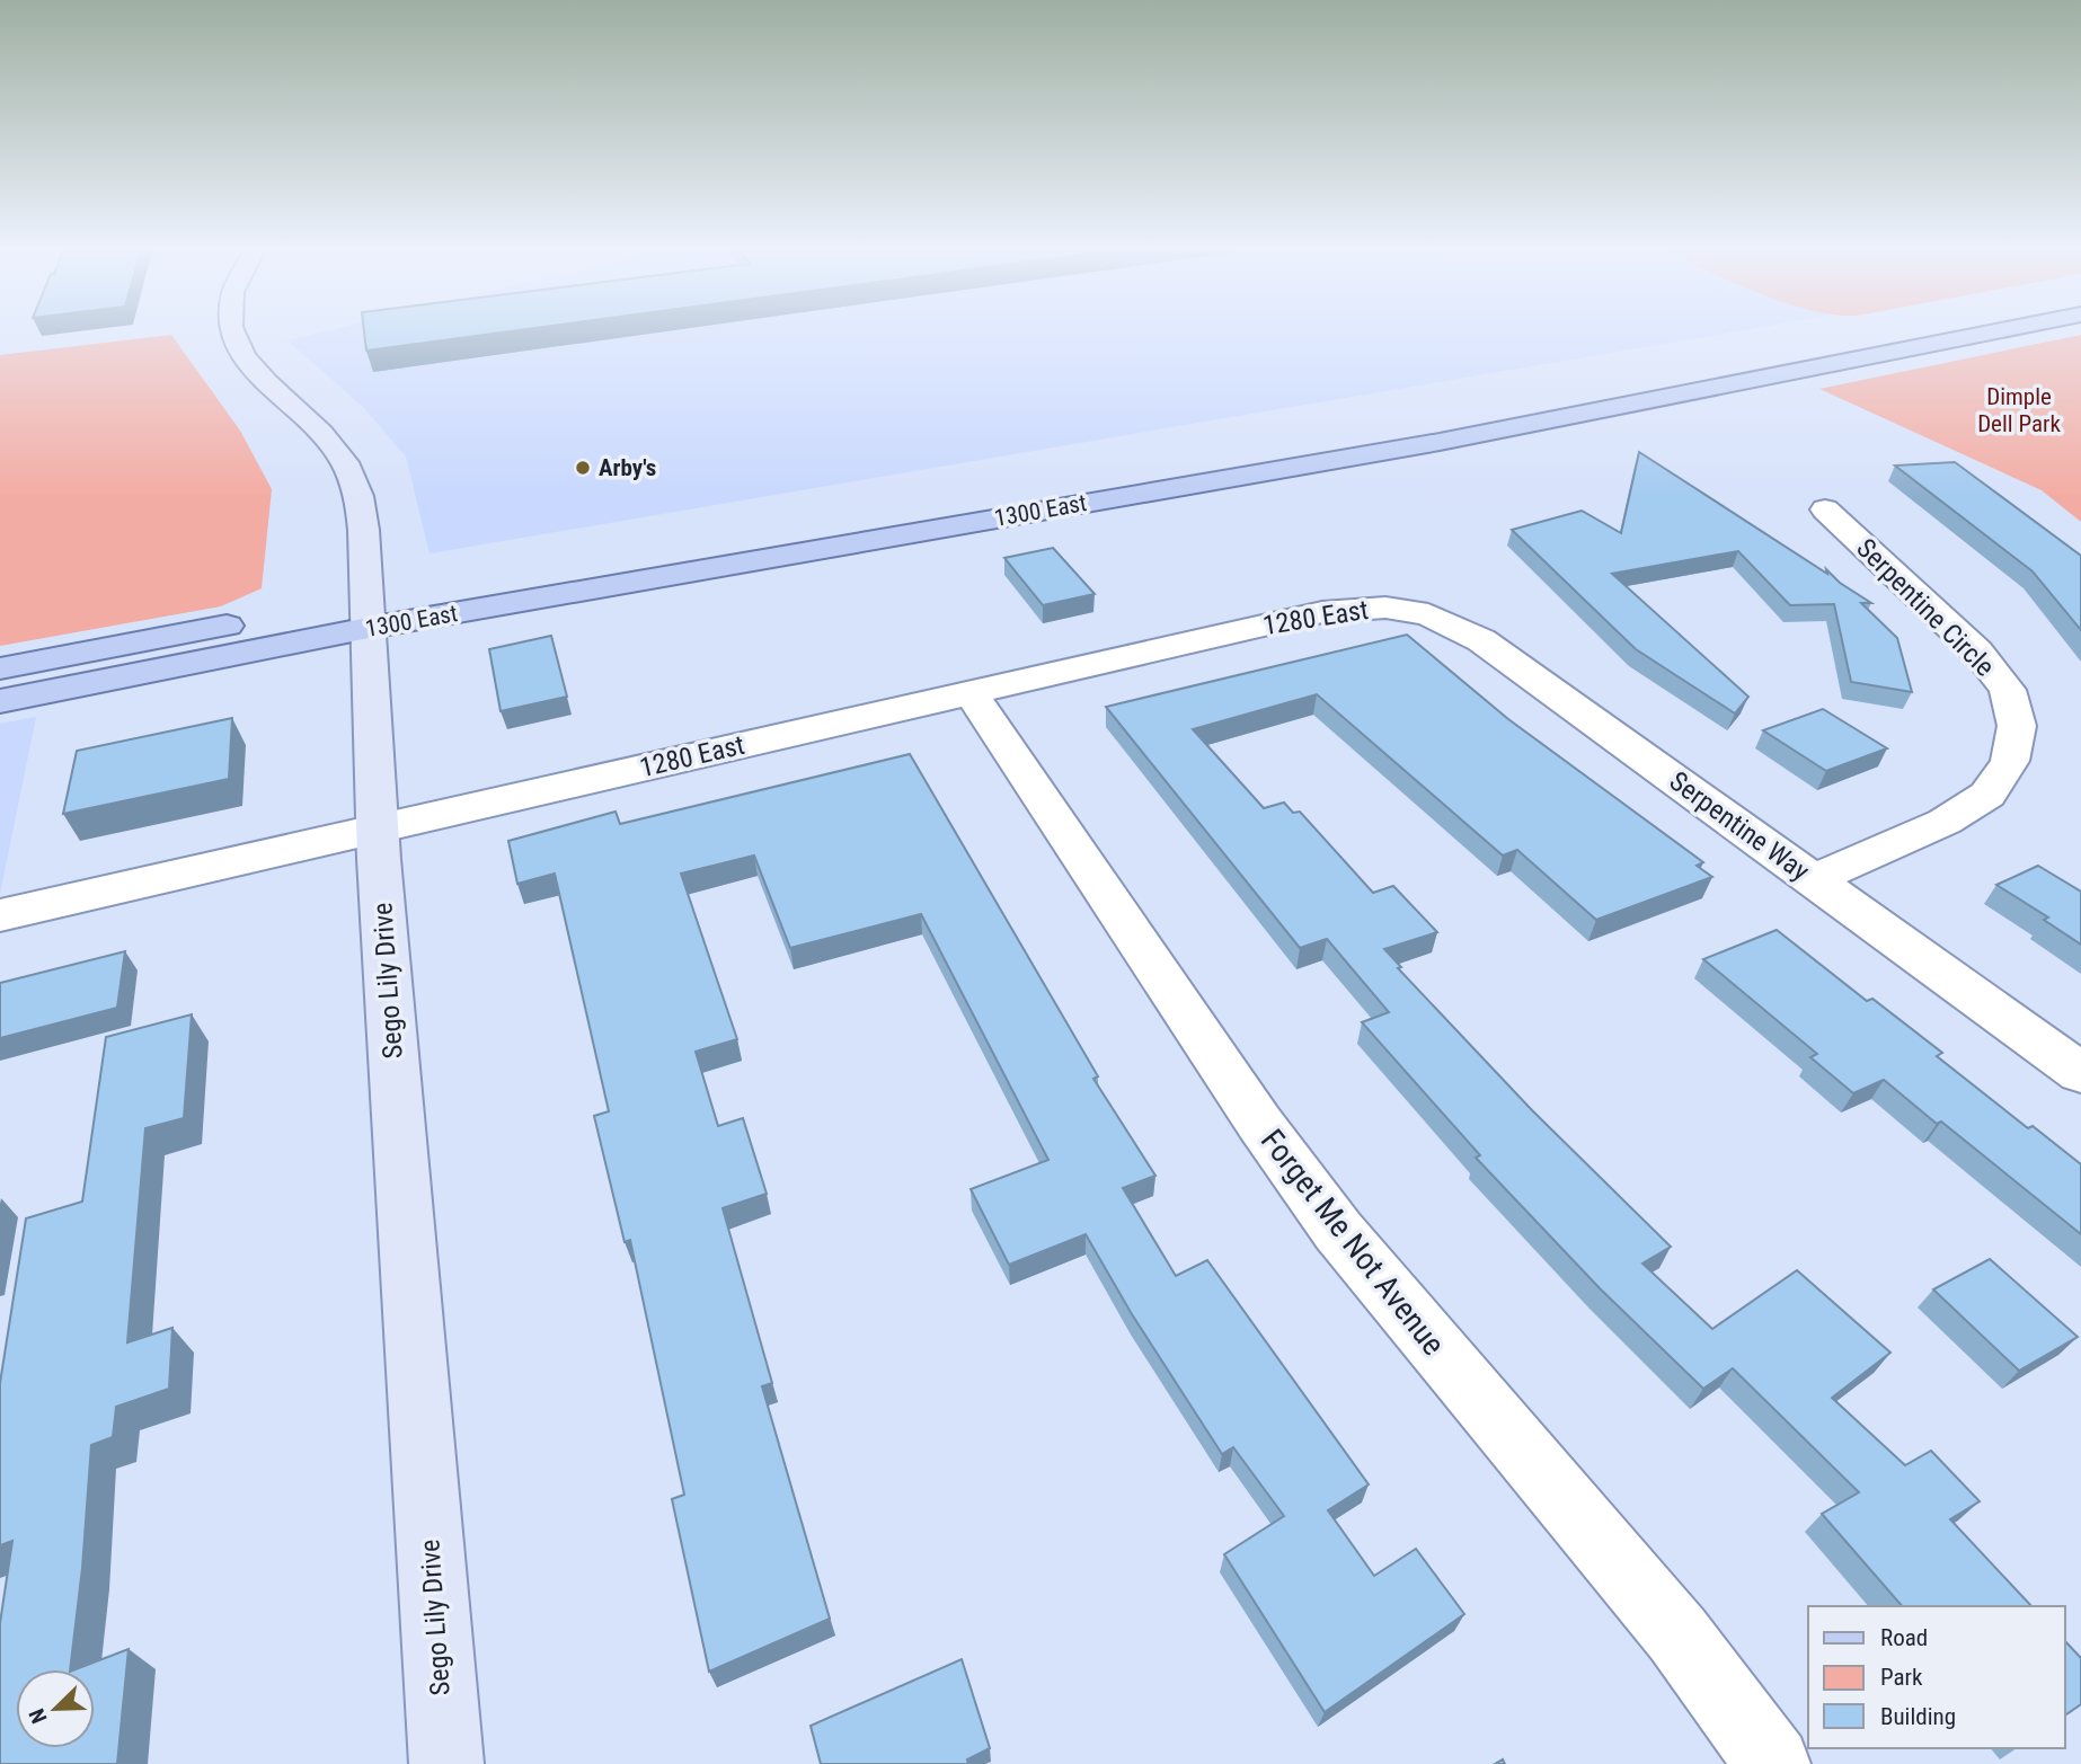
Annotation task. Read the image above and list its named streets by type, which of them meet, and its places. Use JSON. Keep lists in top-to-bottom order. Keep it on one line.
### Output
{"streets":{"main road":["1300 East"],"street":["Serpentine Circle","1280 East","Serpentine Way","Sego Lily Drive","Forget Me Not Avenue"]},"crossings":[["1300 East","Sego Lily Drive"],["Serpentine Circle","Serpentine Way"],["1280 East","Serpentine Way"],["1280 East","Sego Lily Drive"],["1280 East","Forget Me Not Avenue"]],"parks":["Dimple Dell Park"],"places":["Arby's"],"legend":["Road","Park","Building"],"north":"bottom left"}
